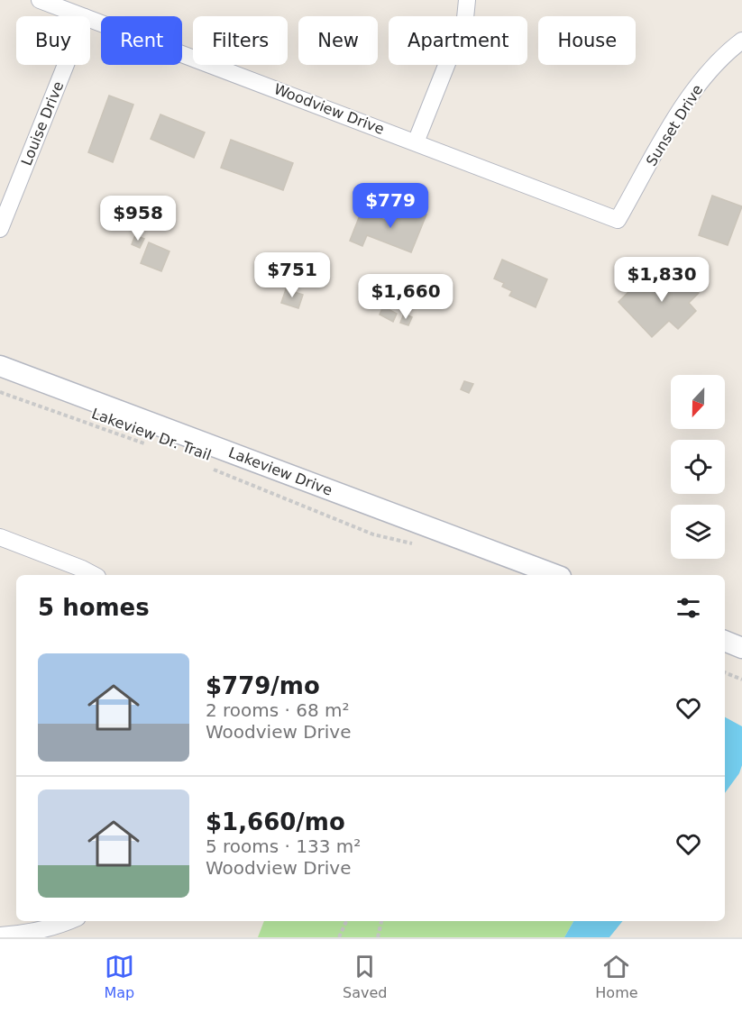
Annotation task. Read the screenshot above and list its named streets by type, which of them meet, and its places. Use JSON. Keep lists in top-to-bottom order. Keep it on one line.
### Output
{"streets":{"street":["Woodview Drive","Louise Drive","Sunset Drive","Lakeview Drive"],"path":["Lakeview Dr. Trail"]},"crossings":[["Woodview Drive","Sunset Drive"]],"north":"bottom","page":{"chip":["Buy","Rent","Filters","New","Apartment","House"],"price":["$779","$958","$751","$1,830","$1,660"],"heading":"5 homes","list":[{"name":"$779/mo","note":"2 rooms · 68 m² · Woodview Drive"},{"name":"$1,660/mo","note":"5 rooms · 133 m² · Woodview Drive"}],"tabs":["Map","Saved","Home"]}}
